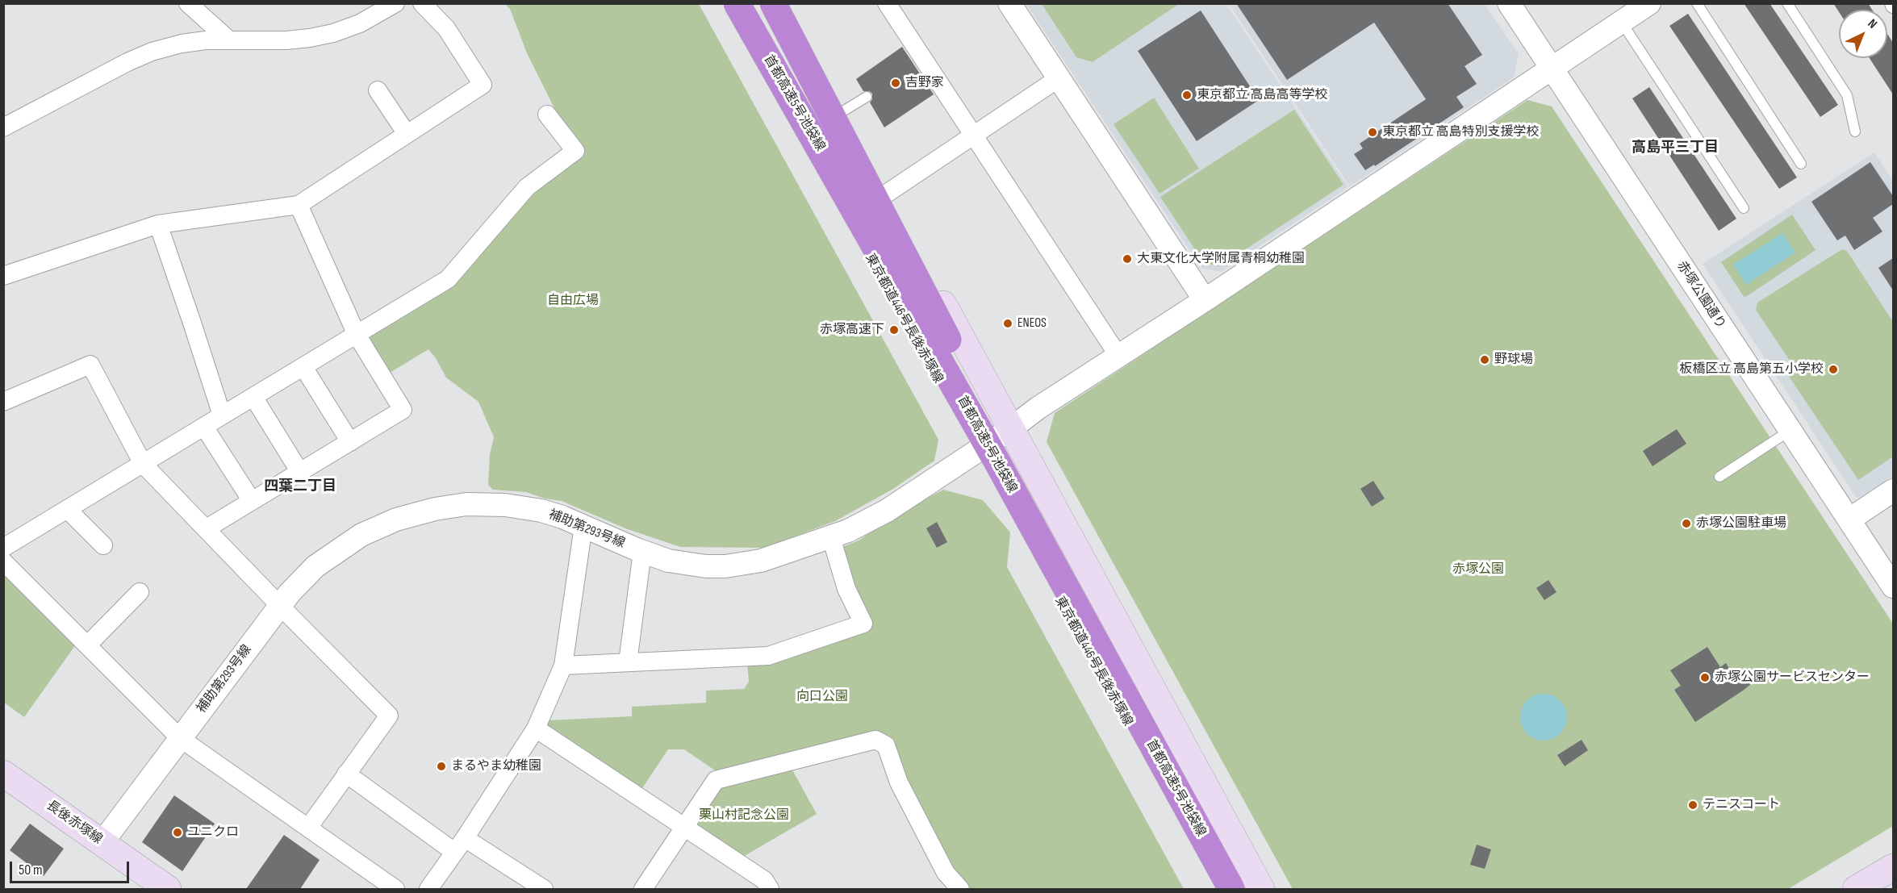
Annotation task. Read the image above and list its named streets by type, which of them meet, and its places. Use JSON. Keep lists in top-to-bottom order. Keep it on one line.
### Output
{"streets":{"highway":["首都高速5号池袋線"],"main road":["東京都道446号長後赤塚線","長後赤塚線"],"street":["赤塚公園通り","補助第293号線"]},"crossings":[["赤塚公園通り","補助第293号線"],["東京都道446号長後赤塚線","補助第293号線"],["補助第293号線","長後赤塚線"]],"districts":["高島平三丁目","四葉二丁目"],"parks":["自由広場","赤塚公園","向口公園","栗山村記念公園"],"places":["吉野家","東京都立 高島高等学校","東京都立 高島特別支援学校","大東文化大学附属青桐幼稚園","ENEOS","赤塚高速下","野球場","板橋区立 高島第五小学校","赤塚公園駐車場","赤塚公園サービスセンター","まるやま幼稚園","テニスコート","ユニクロ"],"scale_bar":"50 m","north":"top right"}
